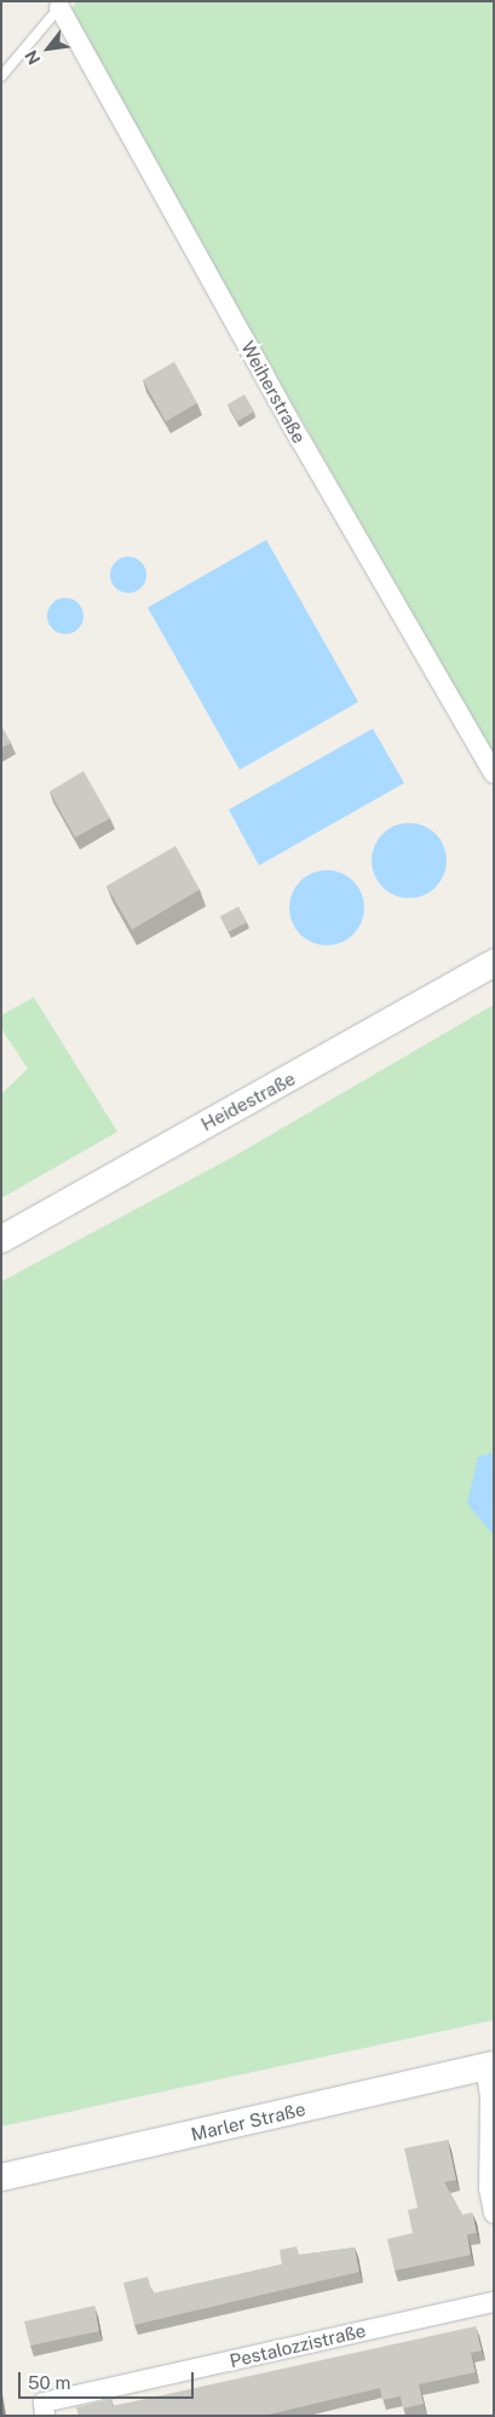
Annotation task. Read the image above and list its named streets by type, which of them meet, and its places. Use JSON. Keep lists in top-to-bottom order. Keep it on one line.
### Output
{"streets":{"main road":["Heidestraße","Marler Straße"],"street":["Weiherstraße","Pestalozzistraße"]},"scale_bar":"50 m","north":"bottom left"}
